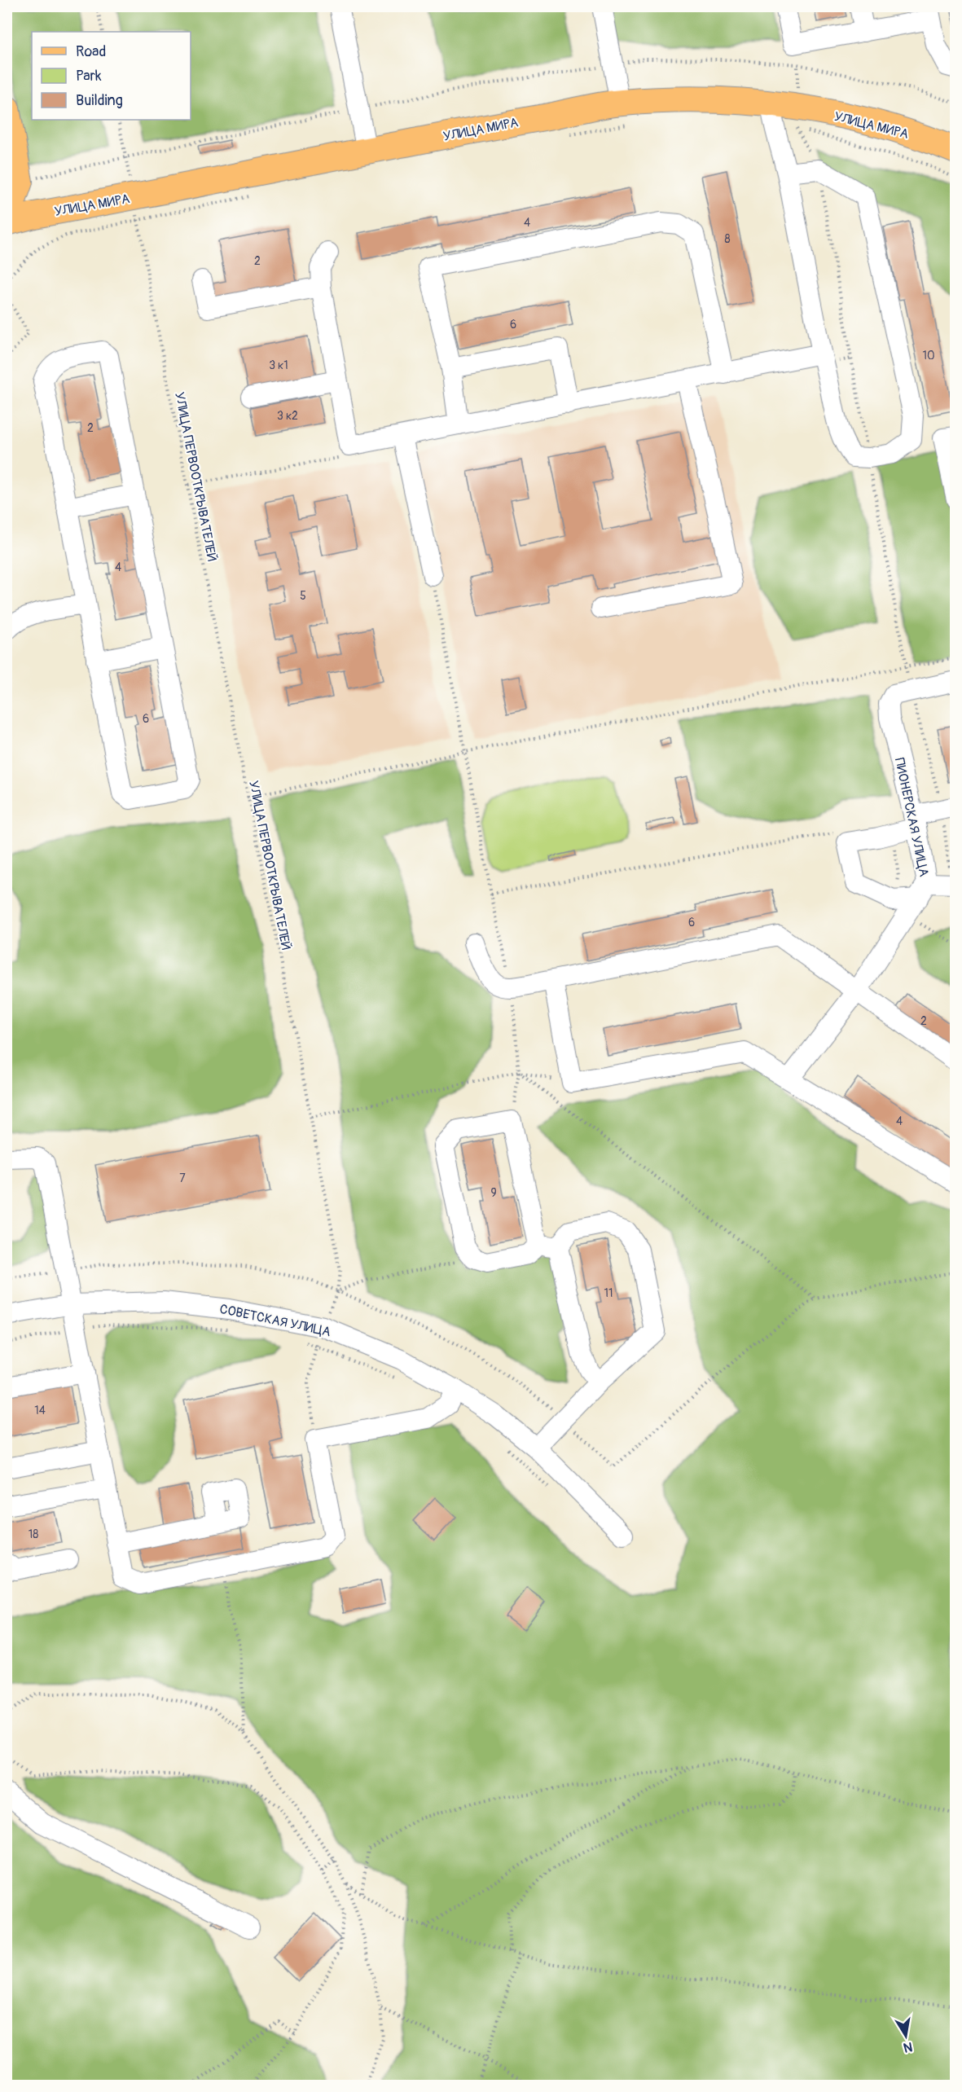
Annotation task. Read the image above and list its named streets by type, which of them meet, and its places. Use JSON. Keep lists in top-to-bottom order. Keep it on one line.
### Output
{"streets":{"main road":["УЛИЦА МИРА"],"street":["ПИОНЕРСКАЯ УЛИЦА","СОВЕТСКАЯ УЛИЦА"],"path":["УЛИЦА ПЕРВООТКРЫВАТЕЛЕЙ"]},"crossings":[["УЛИЦА МИРА","УЛИЦА ПЕРВООТКРЫВАТЕЛЕЙ"],["УЛИЦА ПЕРВООТКРЫВАТЕЛЕЙ","СОВЕТСКАЯ УЛИЦА"]],"house_numbers":["4","8","2","6","10","3 к1","3 к2","2","4","5","6","6","2","4","7","9","11","14","18"],"legend":["Road","Park","Building"],"north":"bottom"}
